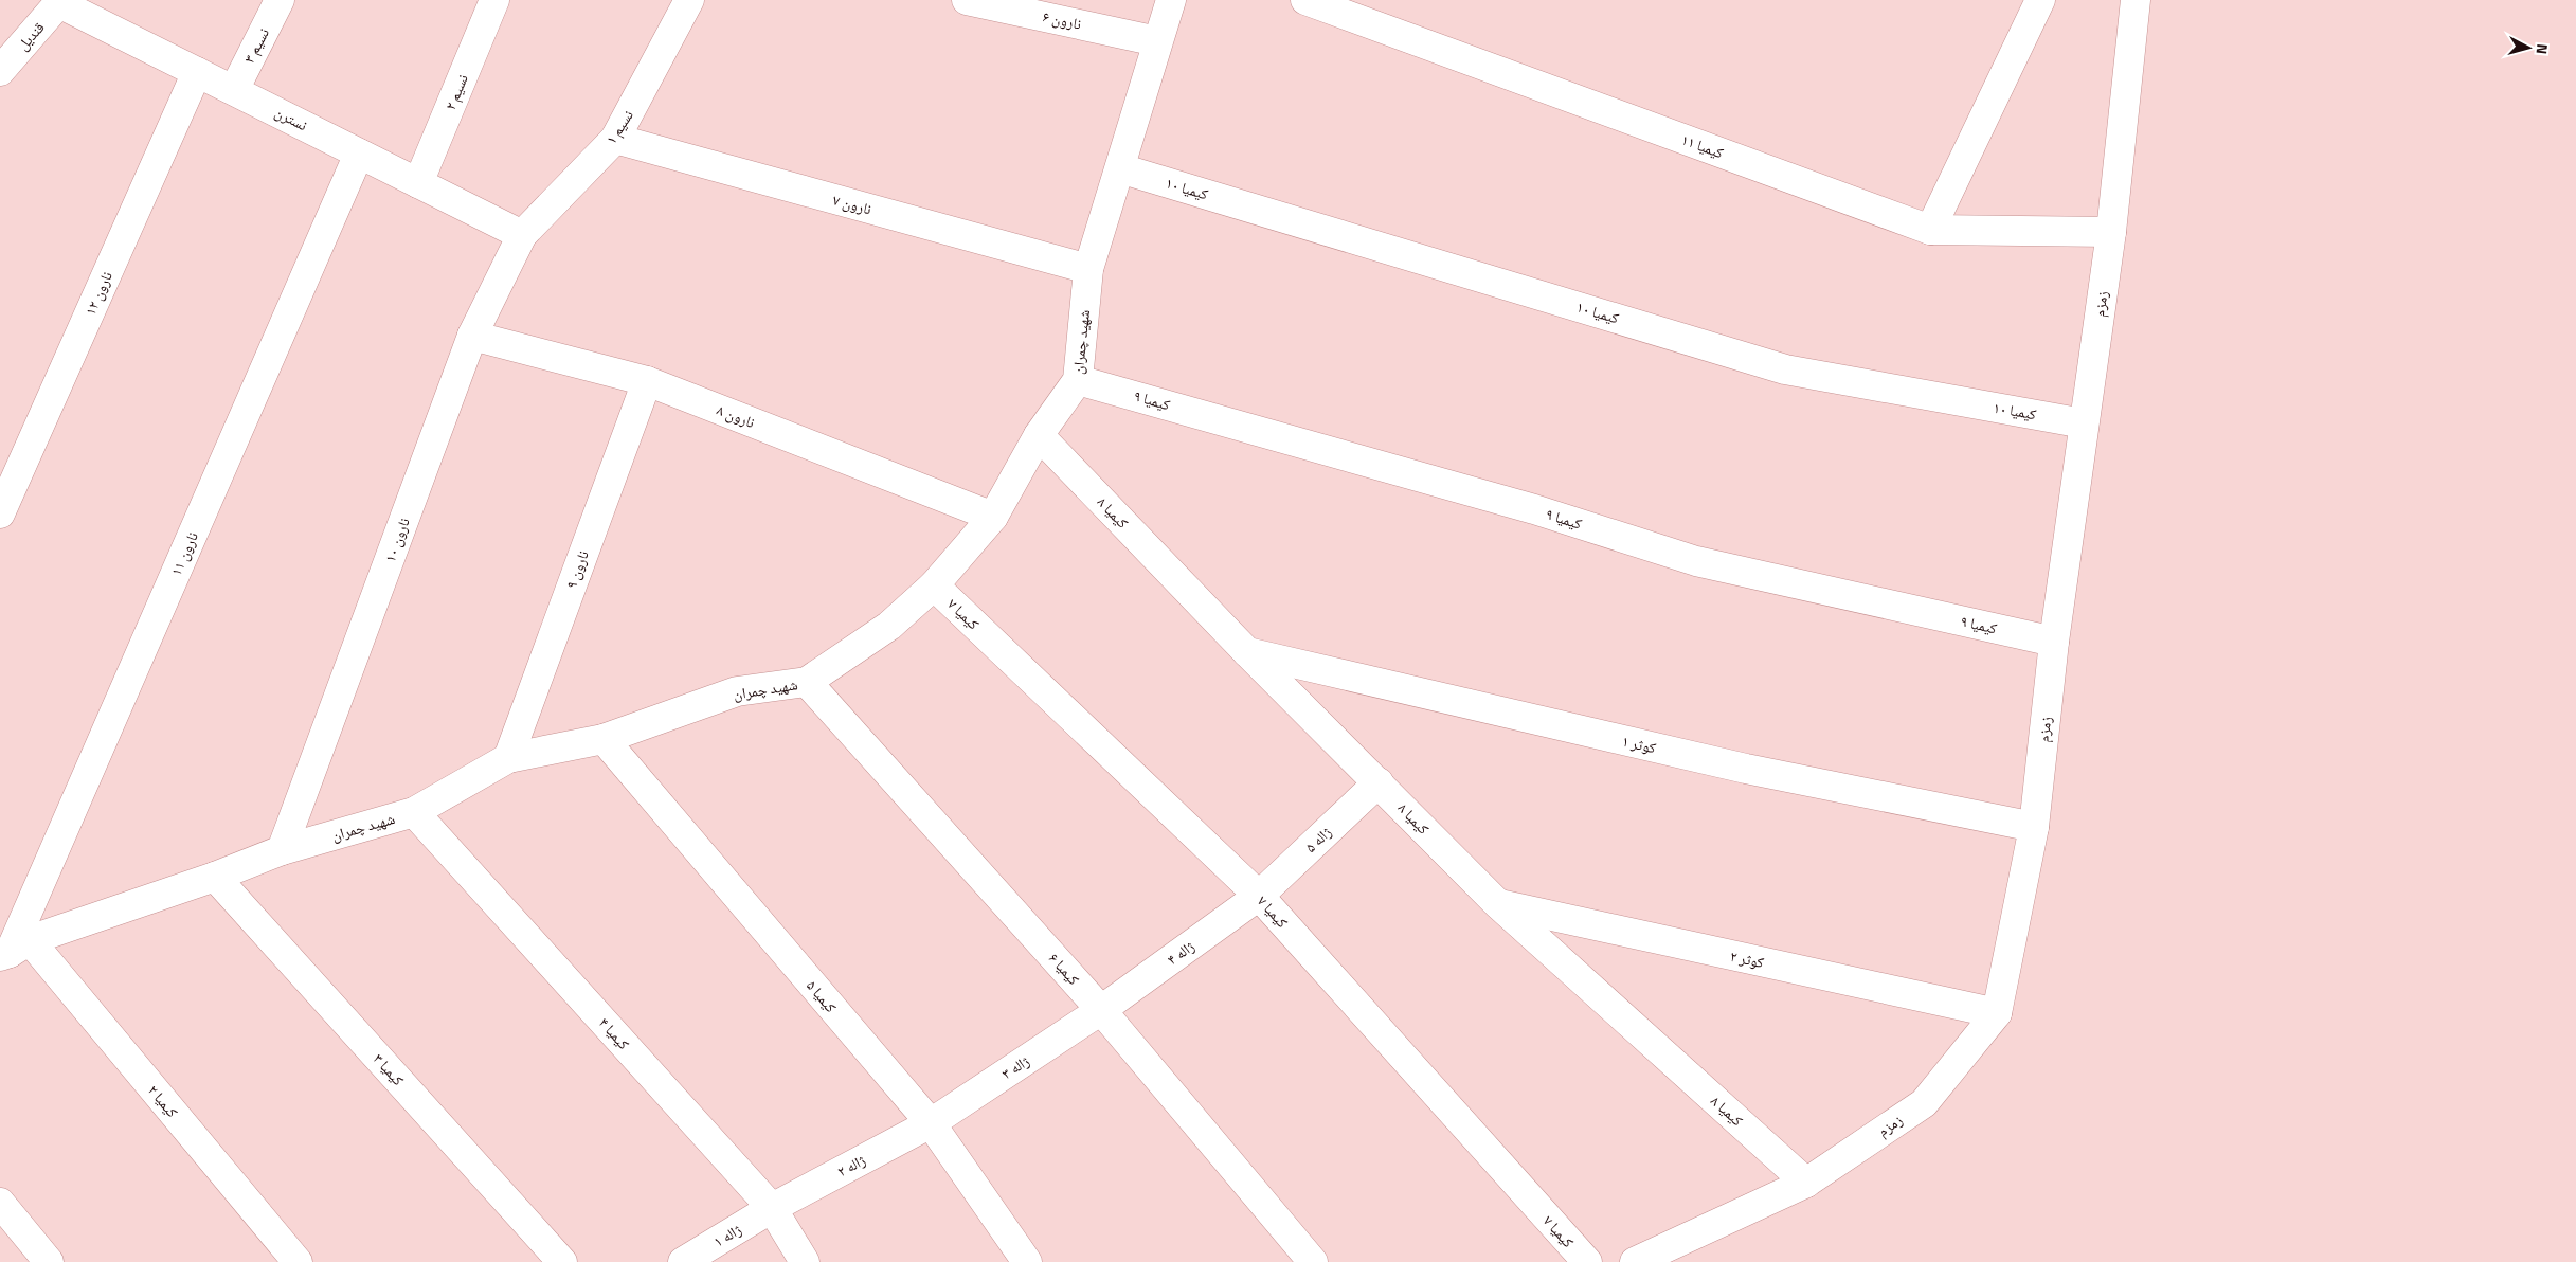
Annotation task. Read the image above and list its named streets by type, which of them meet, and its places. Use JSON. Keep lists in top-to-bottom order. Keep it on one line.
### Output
{"streets":{"street":["نارون ۶","قندیل","نسیم ۳","نسیم ۲","نسترن","نسیم ۱","کیمیا ۱۱","کیمیا ۱۰","نارون ۷","نارون ۱۲","زمزم","شهید چمران","کیمیا ۹","نارون ۸","کیمیا ۸","نارون ۱۰","نارون ۱۱","نارون ۹","کیمیا ۷","کوثر ۱","ژاله ۵","ژاله ۴","کوثر ۲","کیمیا ۶","کیمیا ۵","کیمیا ۴","ژاله ۳","کیمیا ۳","کیمیا ۲","ژاله ۲","ژاله ۱"]},"crossings":[["نارون ۶","شهید چمران"],["قندیل","نسترن"],["نسیم ۳","نسترن"],["نسیم ۲","نسترن"],["نسترن","نسیم ۱"],["نسترن","نارون ۱۲"],["نسترن","نارون ۱۰"],["نسترن","نارون ۱۱"],["نسیم ۱","نارون ۷"],["نسیم ۱","نارون ۱۰"],["کیمیا ۱۱","زمزم"],["کیمیا ۱۰","زمزم"],["کیمیا ۱۰","شهید چمران"],["نارون ۷","شهید چمران"],["زمزم","کیمیا ۹"],["زمزم","کیمیا ۸"],["زمزم","کوثر ۱"],["زمزم","کوثر ۲"],["شهید چمران","کیمیا ۹"],["شهید چمران","نارون ۸"],["شهید چمران","کیمیا ۸"],["شهید چمران","نارون ۱۰"],["شهید چمران","نارون ۱۱"],["شهید چمران","نارون ۹"],["شهید چمران","کیمیا ۷"],["شهید چمران","کیمیا ۶"],["شهید چمران","کیمیا ۵"],["شهید چمران","کیمیا ۴"],["شهید چمران","کیمیا ۳"],["شهید چمران","کیمیا ۲"],["نارون ۸","نارون ۱۰"],["نارون ۸","نارون ۹"],["کیمیا ۸","کوثر ۱"],["کیمیا ۸","ژاله ۵"],["کیمیا ۸","کوثر ۲"],["نارون ۱۱","کیمیا ۲"],["کیمیا ۷","ژاله ۵"],["کیمیا ۷","ژاله ۴"],["ژاله ۵","ژاله ۴"],["ژاله ۴","کیمیا ۶"],["ژاله ۴","ژاله ۳"],["کیمیا ۶","ژاله ۳"],["کیمیا ۵","ژاله ۳"],["کیمیا ۵","ژاله ۲"],["کیمیا ۴","ژاله ۲"],["کیمیا ۴","ژاله ۱"],["ژاله ۳","ژاله ۲"],["ژاله ۲","ژاله ۱"]],"north":"right"}
